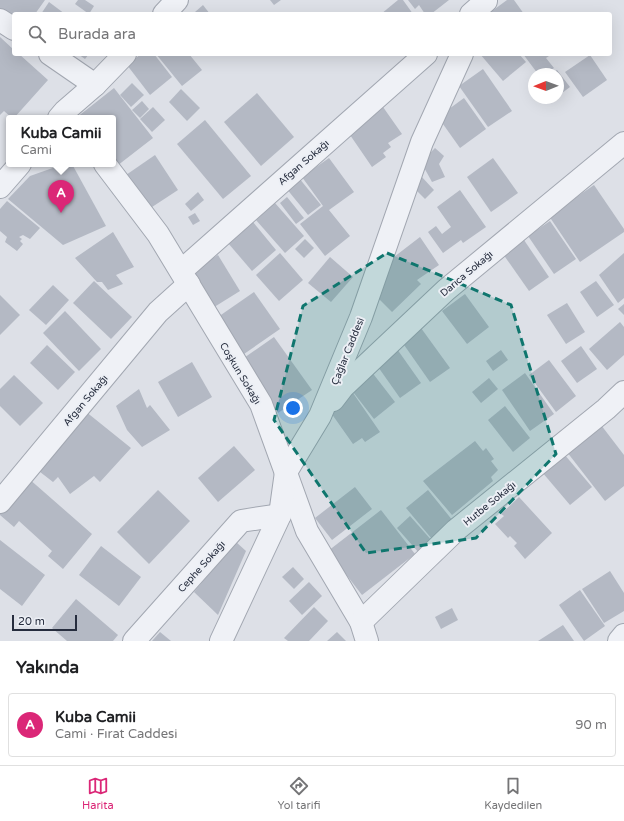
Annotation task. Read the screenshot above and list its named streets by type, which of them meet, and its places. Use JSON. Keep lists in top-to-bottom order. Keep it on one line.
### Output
{"streets":{"street":["Afgan Sokağı","Darıca Sokağı","Çağlar Caddesi","Coşkun Sokağı","Hutbe Sokağı","Cephe Sokağı"]},"crossings":[["Afgan Sokağı","Coşkun Sokağı"],["Darıca Sokağı","Çağlar Caddesi"],["Çağlar Caddesi","Coşkun Sokağı"],["Çağlar Caddesi","Cephe Sokağı"],["Coşkun Sokağı","Hutbe Sokağı"]],"scale_bar":"20 m","north":"left","page":{"search":"Burada ara","popup":["Kuba Camii","Cami"],"pins":"A","scale":"20 m","heading":"Yakında","list":[{"mark":"A","name":"Kuba Camii","note":"Cami · Fırat Caddesi","value":"90 m"}],"nav":["Harita","Yol tarifi","Kaydedilen"]}}
